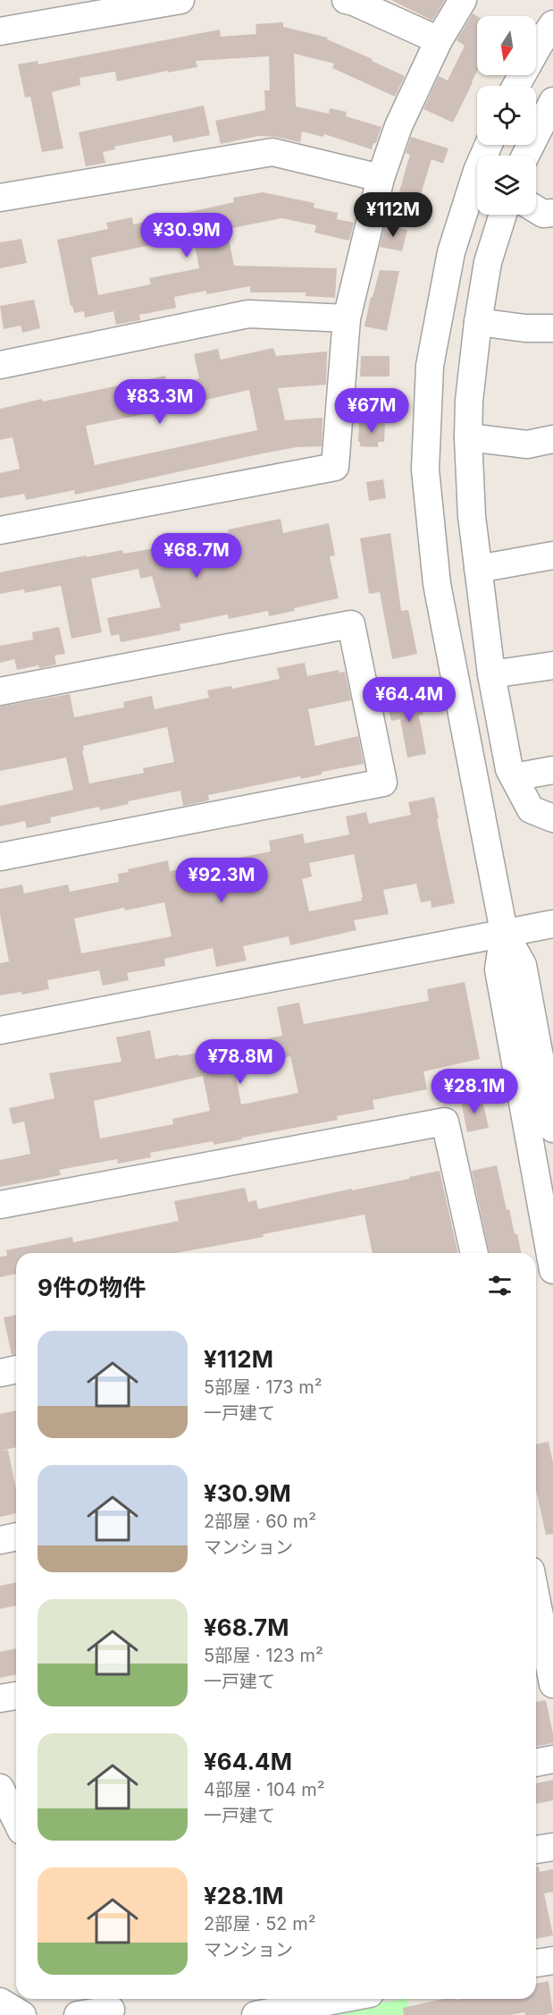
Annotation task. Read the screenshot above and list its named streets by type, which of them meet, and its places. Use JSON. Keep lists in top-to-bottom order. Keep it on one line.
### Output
{"north":"bottom","page":{"price":["¥112M","¥30.9M","¥83.3M","¥67M","¥68.7M","¥64.4M","¥92.3M","¥78.8M","¥28.1M"],"heading":"9件の物件","list":[{"name":"¥112M","note":"5部屋 · 173 m² · 一戸建て"},{"name":"¥30.9M","note":"2部屋 · 60 m² · マンション"},{"name":"¥68.7M","note":"5部屋 · 123 m² · 一戸建て"},{"name":"¥64.4M","note":"4部屋 · 104 m² · 一戸建て"},{"name":"¥28.1M","note":"2部屋 · 52 m² · マンション"}]}}
